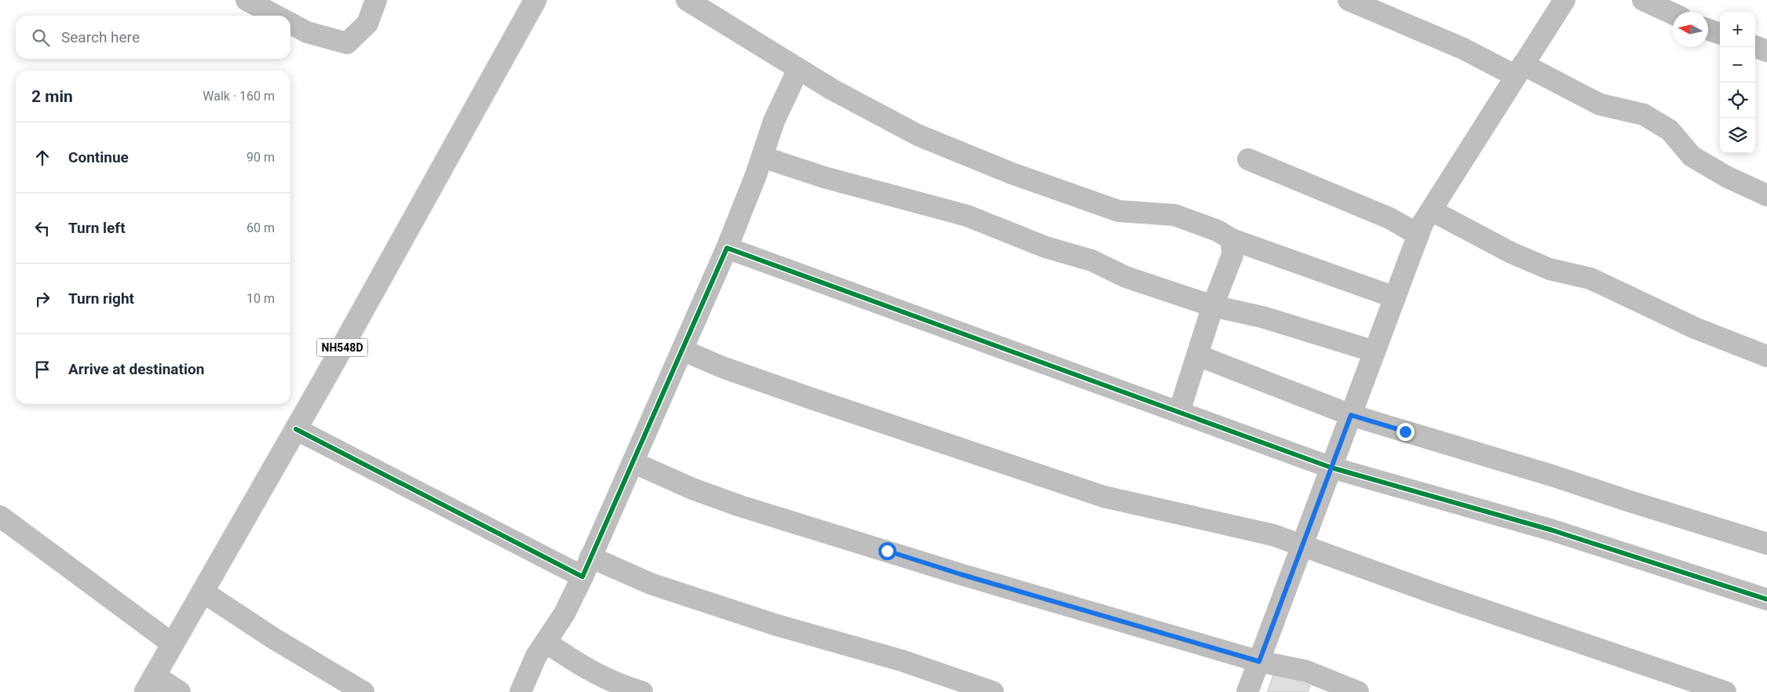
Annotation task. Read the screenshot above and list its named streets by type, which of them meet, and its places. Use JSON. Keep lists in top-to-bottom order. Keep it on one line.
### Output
{"streets":{"main road":["NH548D"]},"north":"left","page":{"map_buttons":["+","−"],"search":"Search here","heading":["2 min","Walk · 160 m"],"list":[["Continue","90 m"],["Turn left","60 m"],["Turn right","10 m"],"Arrive at destination"]}}
